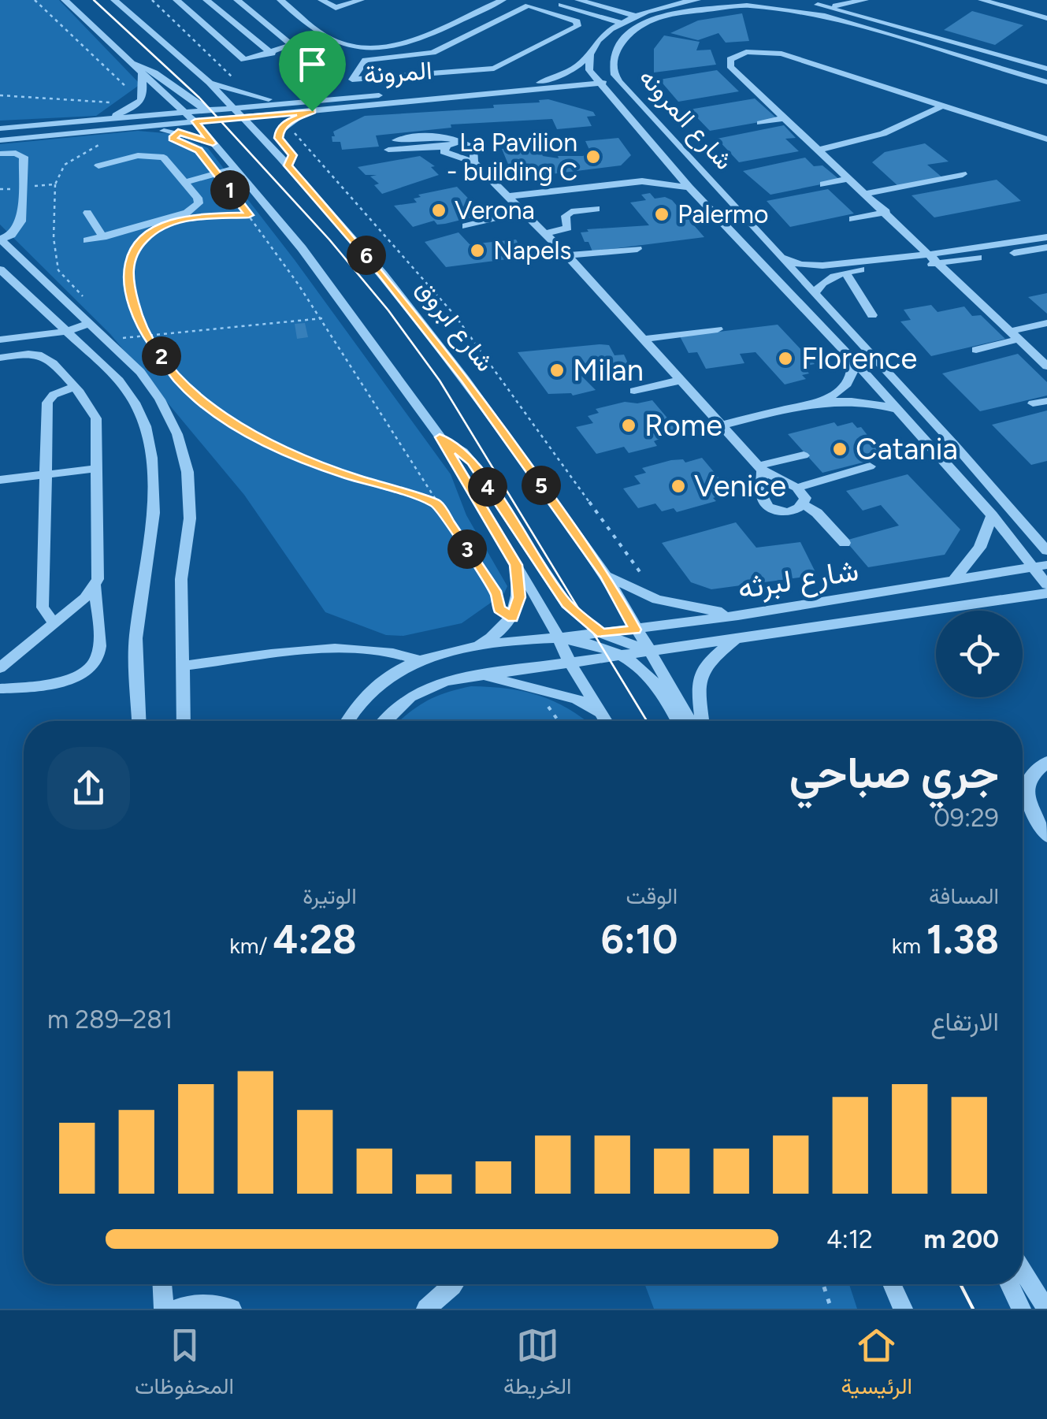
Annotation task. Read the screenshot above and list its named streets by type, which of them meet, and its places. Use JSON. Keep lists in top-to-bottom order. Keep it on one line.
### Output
{"streets":{"street":["المرونة","شارع المرونه","شارع ابروق","شارع لبرثه"]},"crossings":[["المرونة","شارع المرونه"],["المرونة","شارع ابروق"],["شارع المرونه","شارع لبرثه"],["شارع ابروق","شارع لبرثه"]],"places":["La Pavilion - building C","Verona","Palermo","Napels","Florence","Milan","Rome","Catania","Venice"],"page":{"pins":["1","6","2","5","4","3"],"heading":["جري صباحي","09:29"],"stats":[["المسافة","1.38 km"],["الوقت","6:10"],["الوتيرة","4:28 /km"]],"chart":["الارتفاع","281–289 m"],"list":[{"name":"200 m","note":"4:12"}],"tabs":["الرئيسية","الخريطة","المحفوظات"]}}
